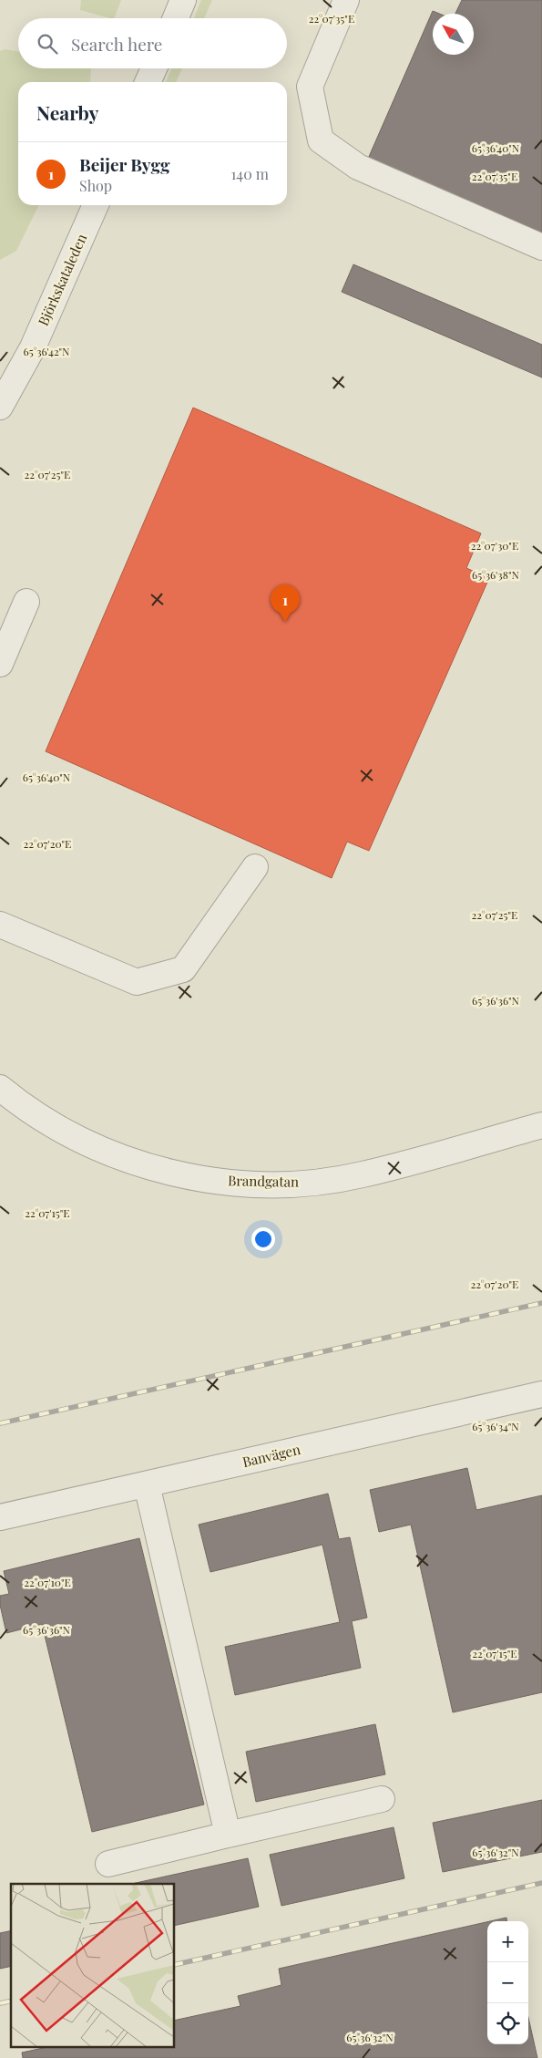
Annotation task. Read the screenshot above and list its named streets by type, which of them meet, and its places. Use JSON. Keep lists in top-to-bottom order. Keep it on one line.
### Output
{"streets":{"street":["Björkskataleden","Brandgatan","Banvägen"]},"north":"top left","page":{"search":"Search here","heading":"Nearby","list":[{"mark":"1","name":"Beijer Bygg","note":"Shop","value":"140 m"}],"pins":"1","map_buttons":["+","−"]},"coordinates":["22°07'35\"E","65°36'40\"N","65°36'42\"N","22°07'25\"E","22°07'30\"E","65°36'38\"N","22°07'20\"E","65°36'36\"N","22°07'15\"E","65°36'34\"N","22°07'10\"E","65°36'32\"N"]}
